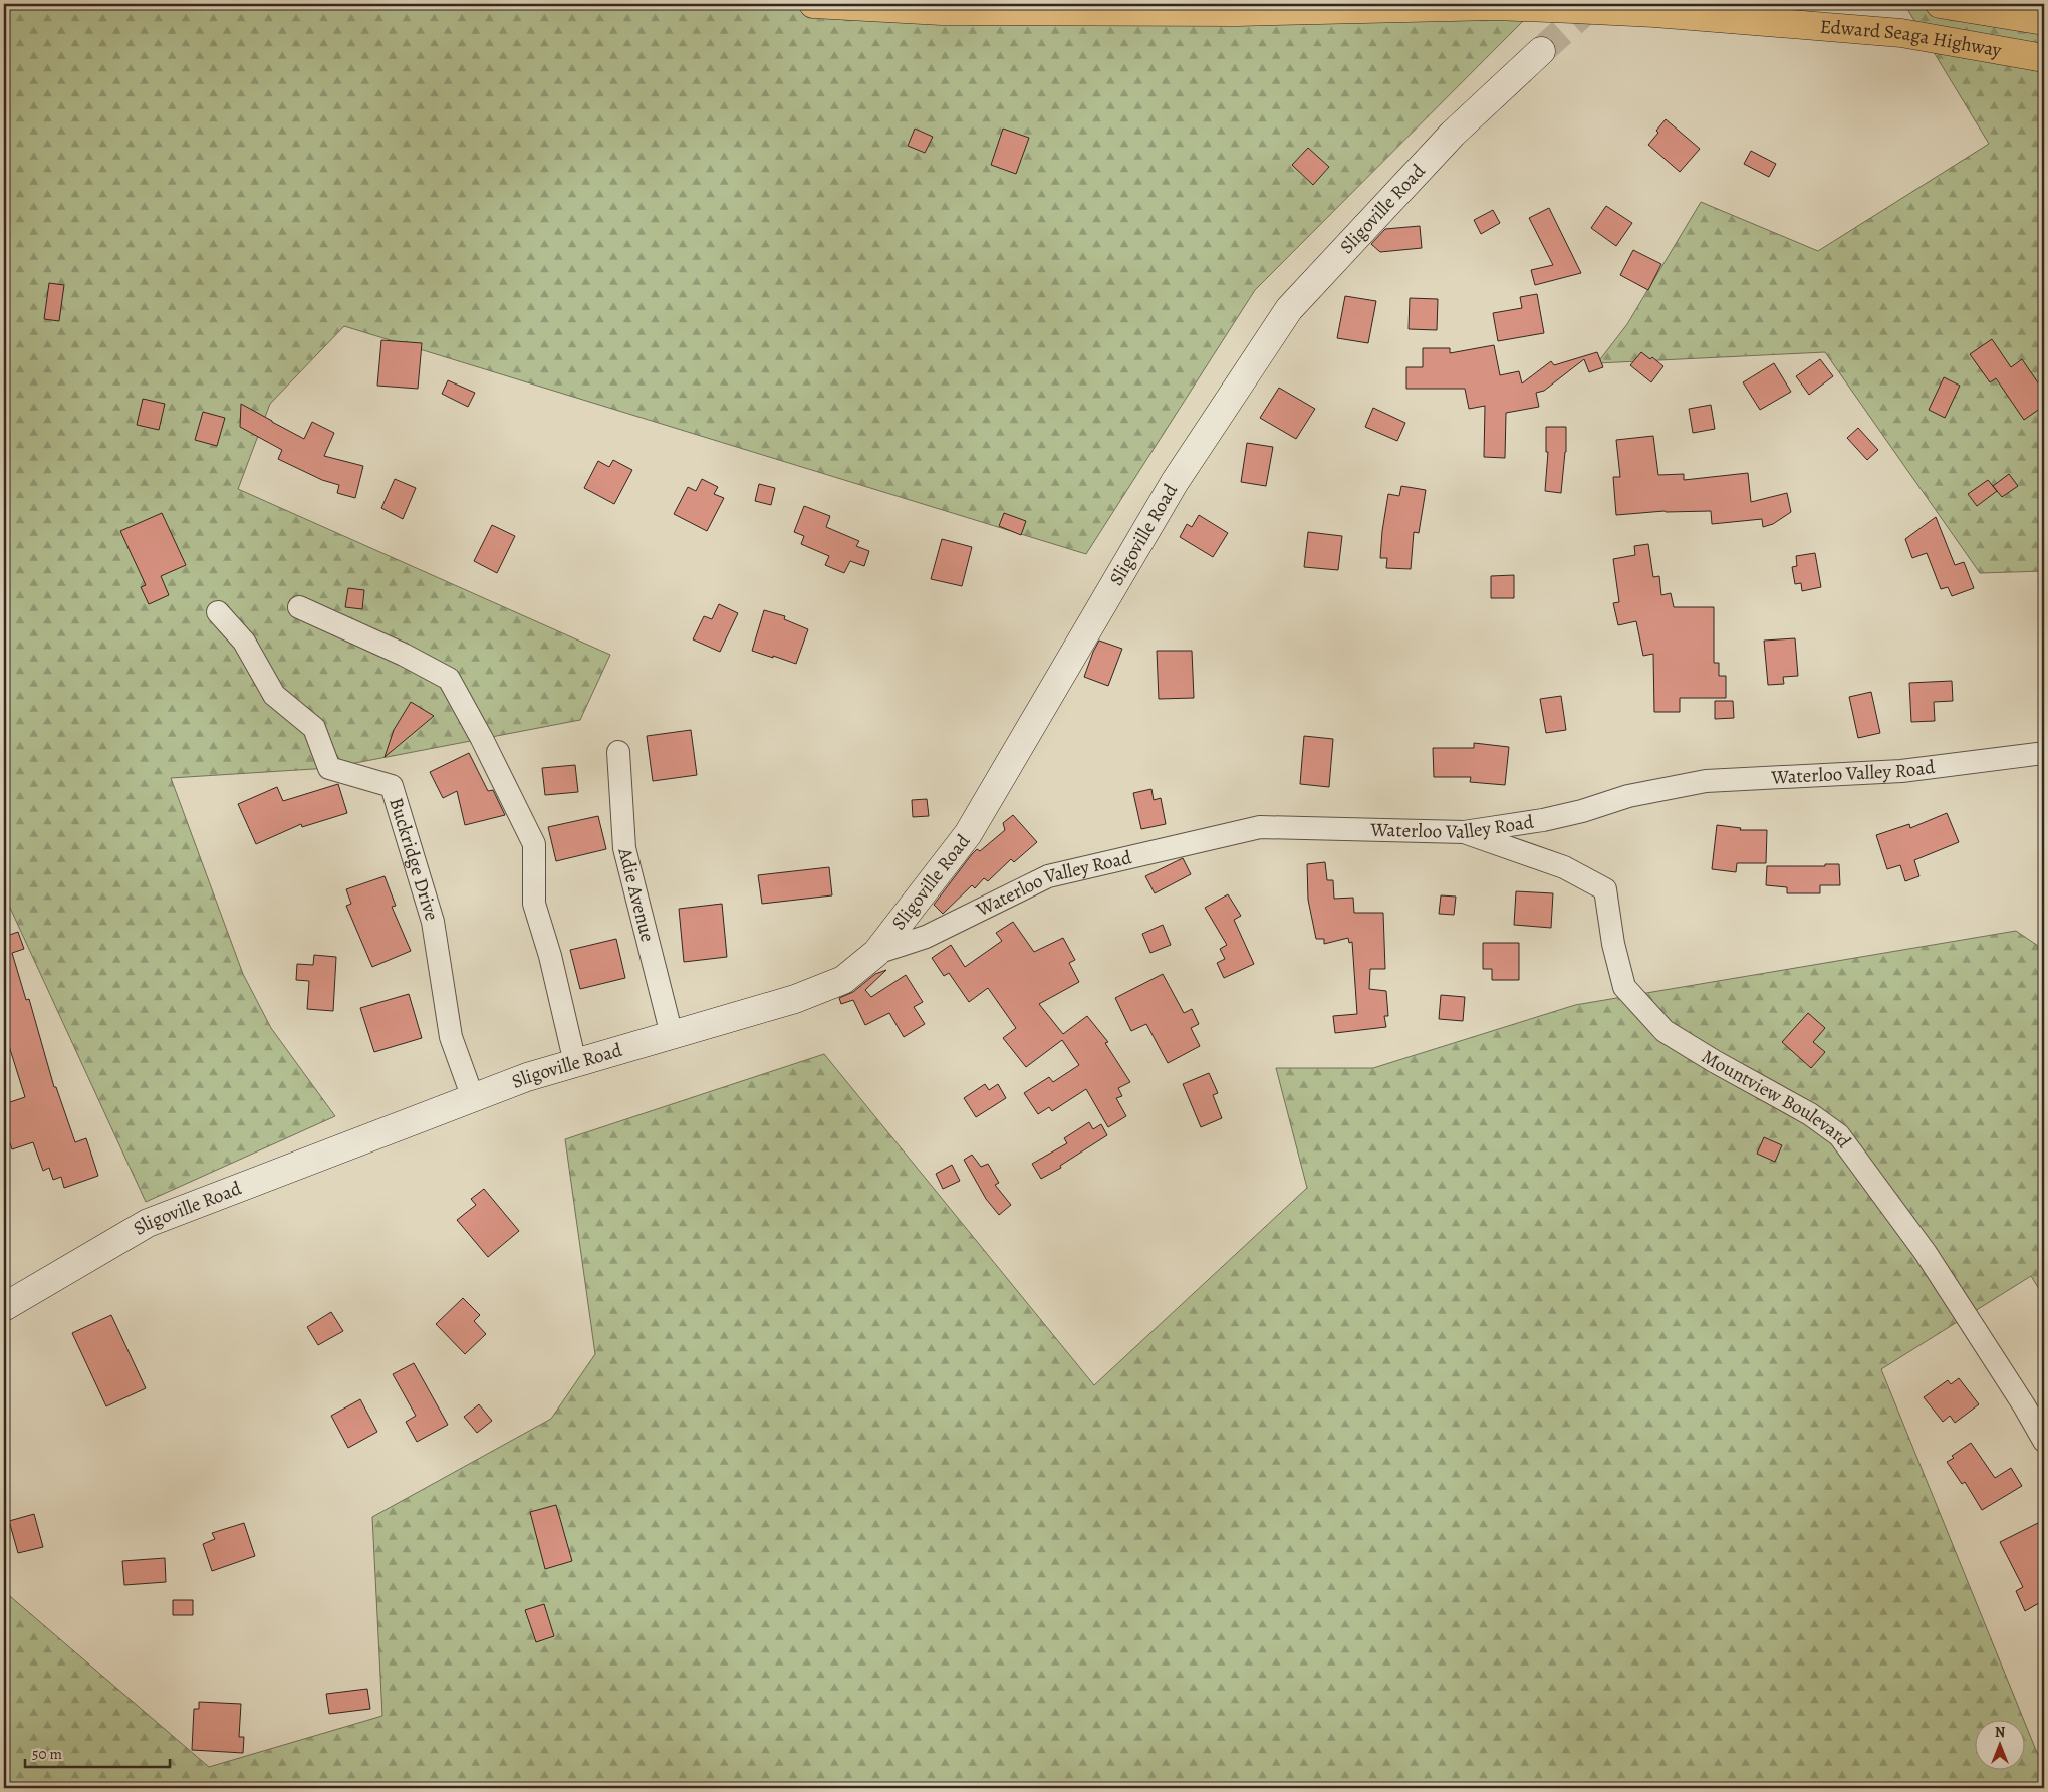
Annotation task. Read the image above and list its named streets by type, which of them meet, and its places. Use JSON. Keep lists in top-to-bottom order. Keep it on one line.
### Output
{"streets":{"highway":["Edward Seaga Highway"],"street":["Sligoville Road","Waterloo Valley Road","Buckridge Drive","Adie Avenue","Mountview Boulevard"]},"crossings":[["Sligoville Road","Waterloo Valley Road"],["Sligoville Road","Buckridge Drive"],["Sligoville Road","Adie Avenue"],["Waterloo Valley Road","Mountview Boulevard"]],"scale_bar":"50 m","north":"top"}
